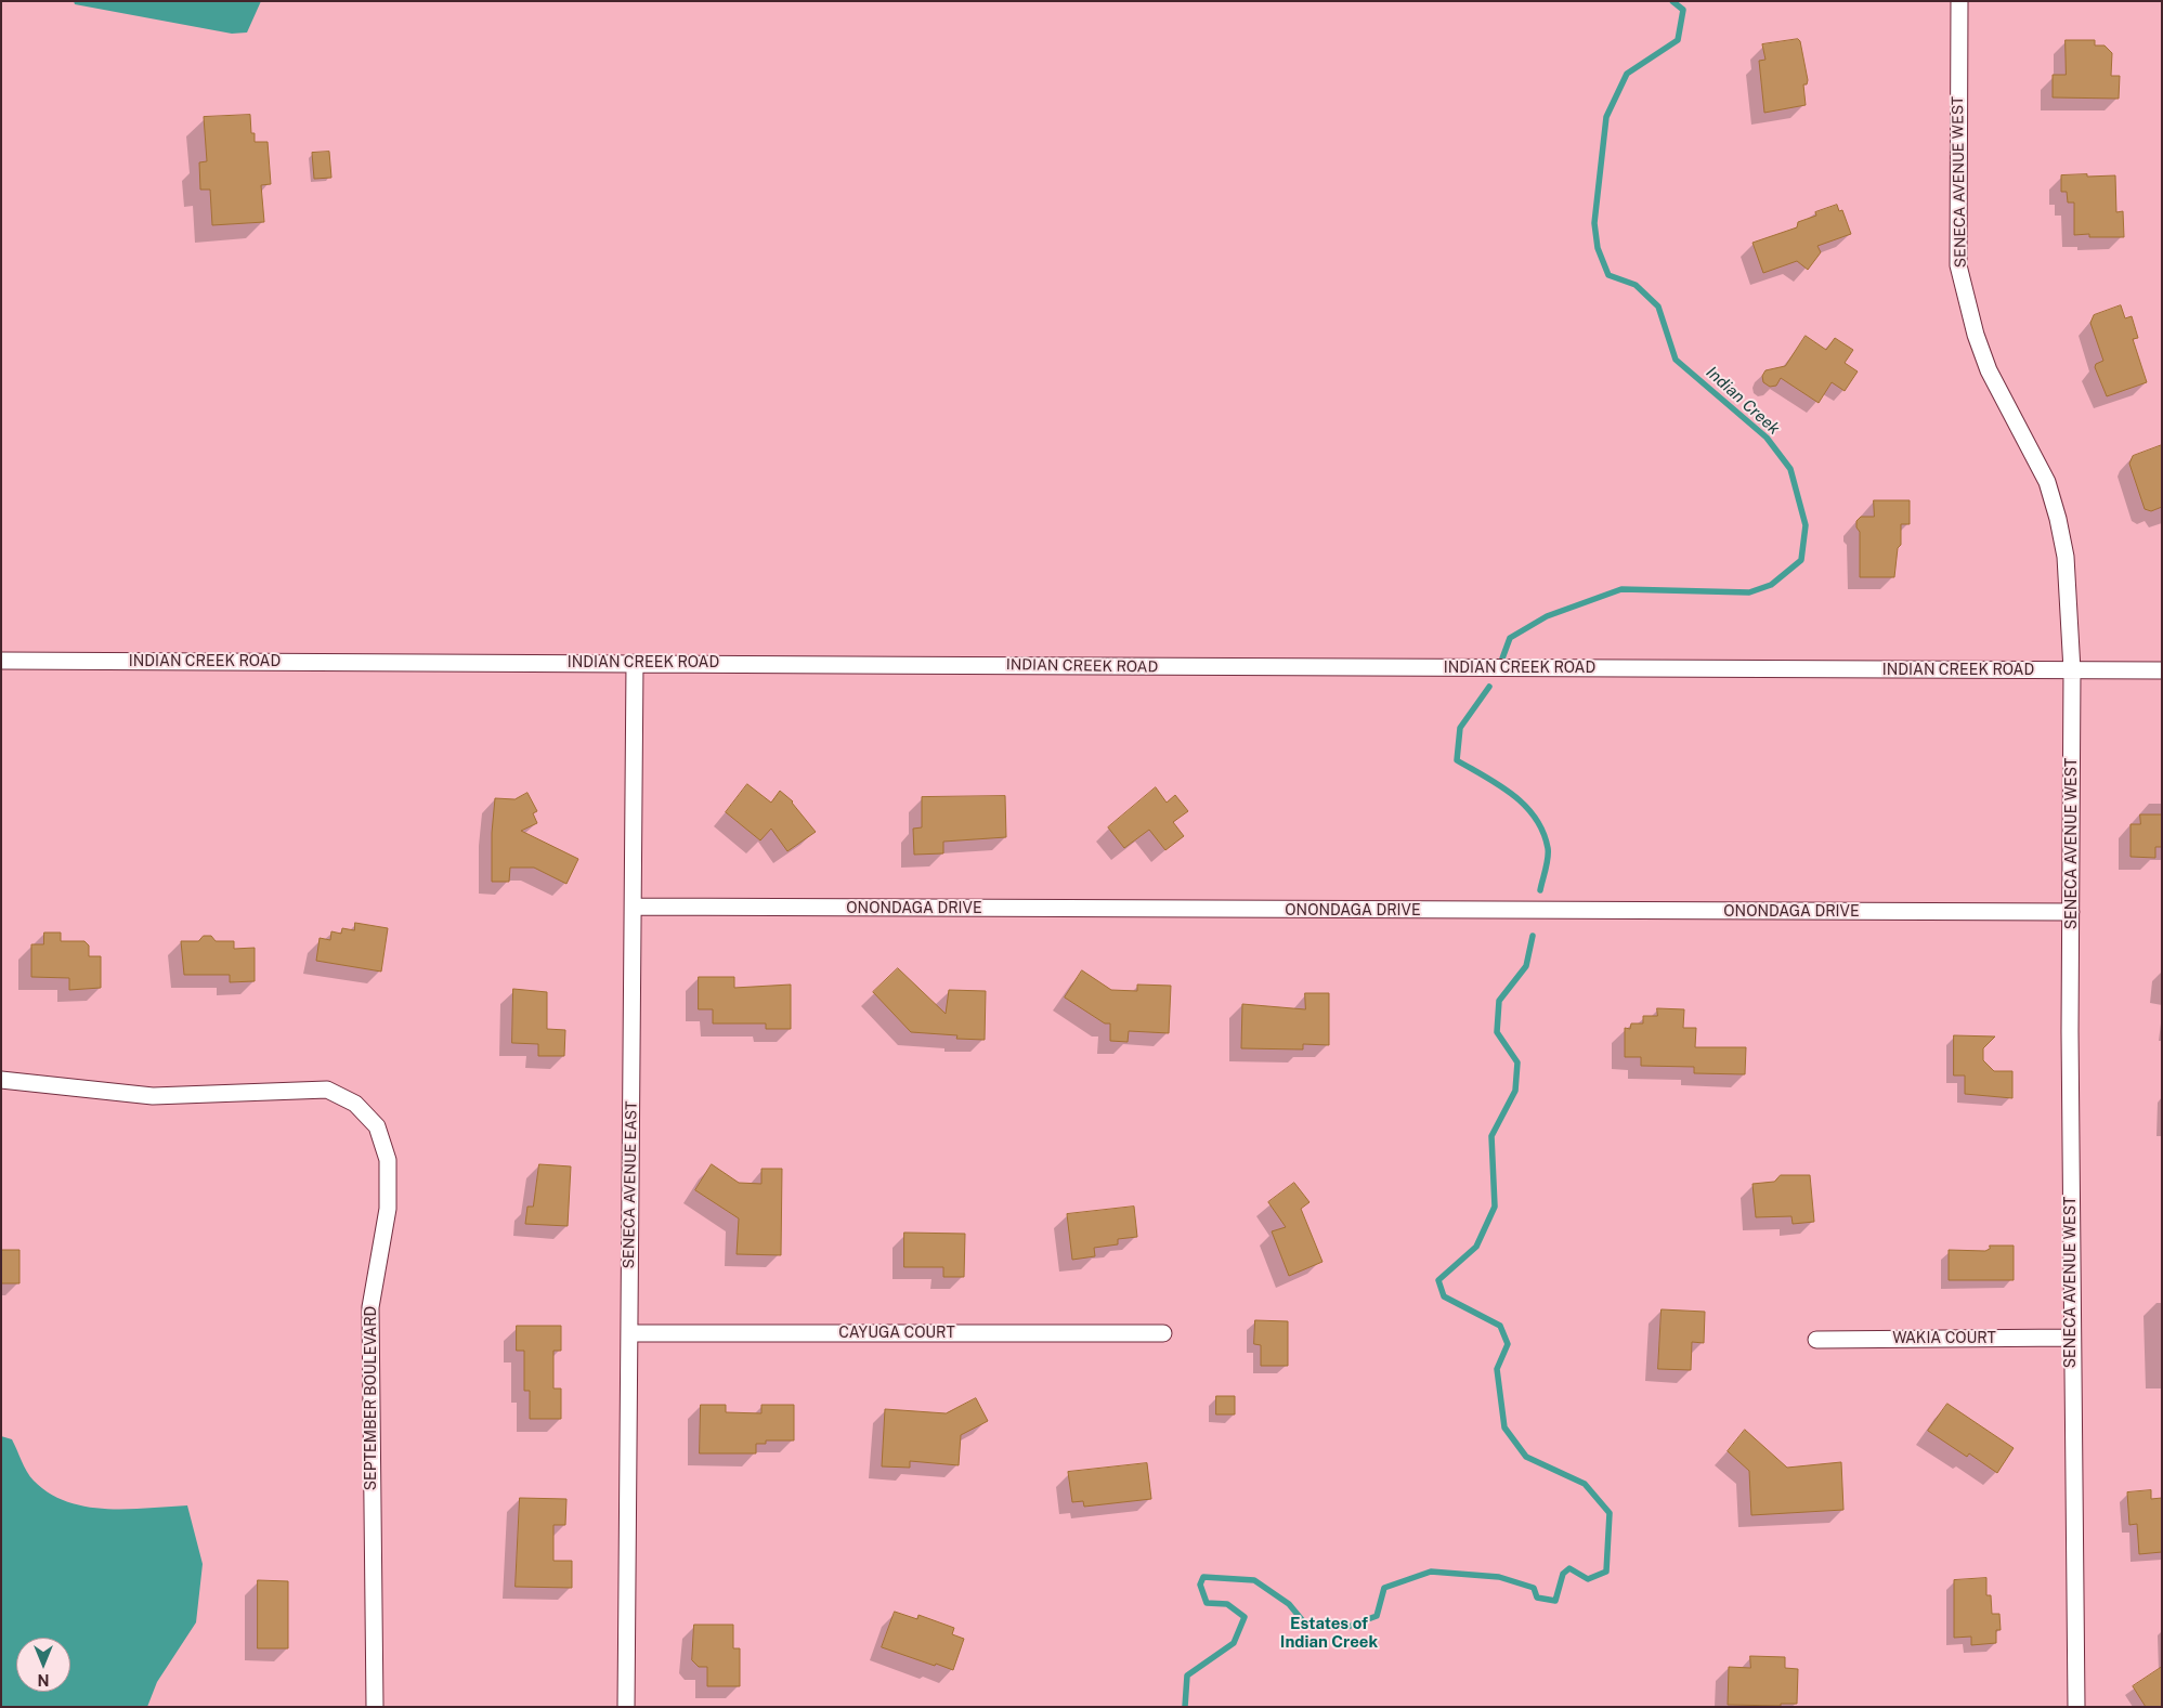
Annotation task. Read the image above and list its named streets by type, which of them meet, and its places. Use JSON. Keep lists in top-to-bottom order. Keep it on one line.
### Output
{"streets":{"street":["SENECA AVENUE WEST","INDIAN CREEK ROAD","ONONDAGA DRIVE","SENECA AVENUE EAST","CAYUGA COURT","WAKIA COURT","SEPTEMBER BOULEVARD"]},"crossings":[["SENECA AVENUE WEST","INDIAN CREEK ROAD"],["SENECA AVENUE WEST","ONONDAGA DRIVE"],["SENECA AVENUE WEST","WAKIA COURT"],["INDIAN CREEK ROAD","SENECA AVENUE EAST"],["ONONDAGA DRIVE","SENECA AVENUE EAST"],["SENECA AVENUE EAST","CAYUGA COURT"]],"districts":["Estates of Indian Creek"],"water":["Indian Creek"],"north":"bottom"}
